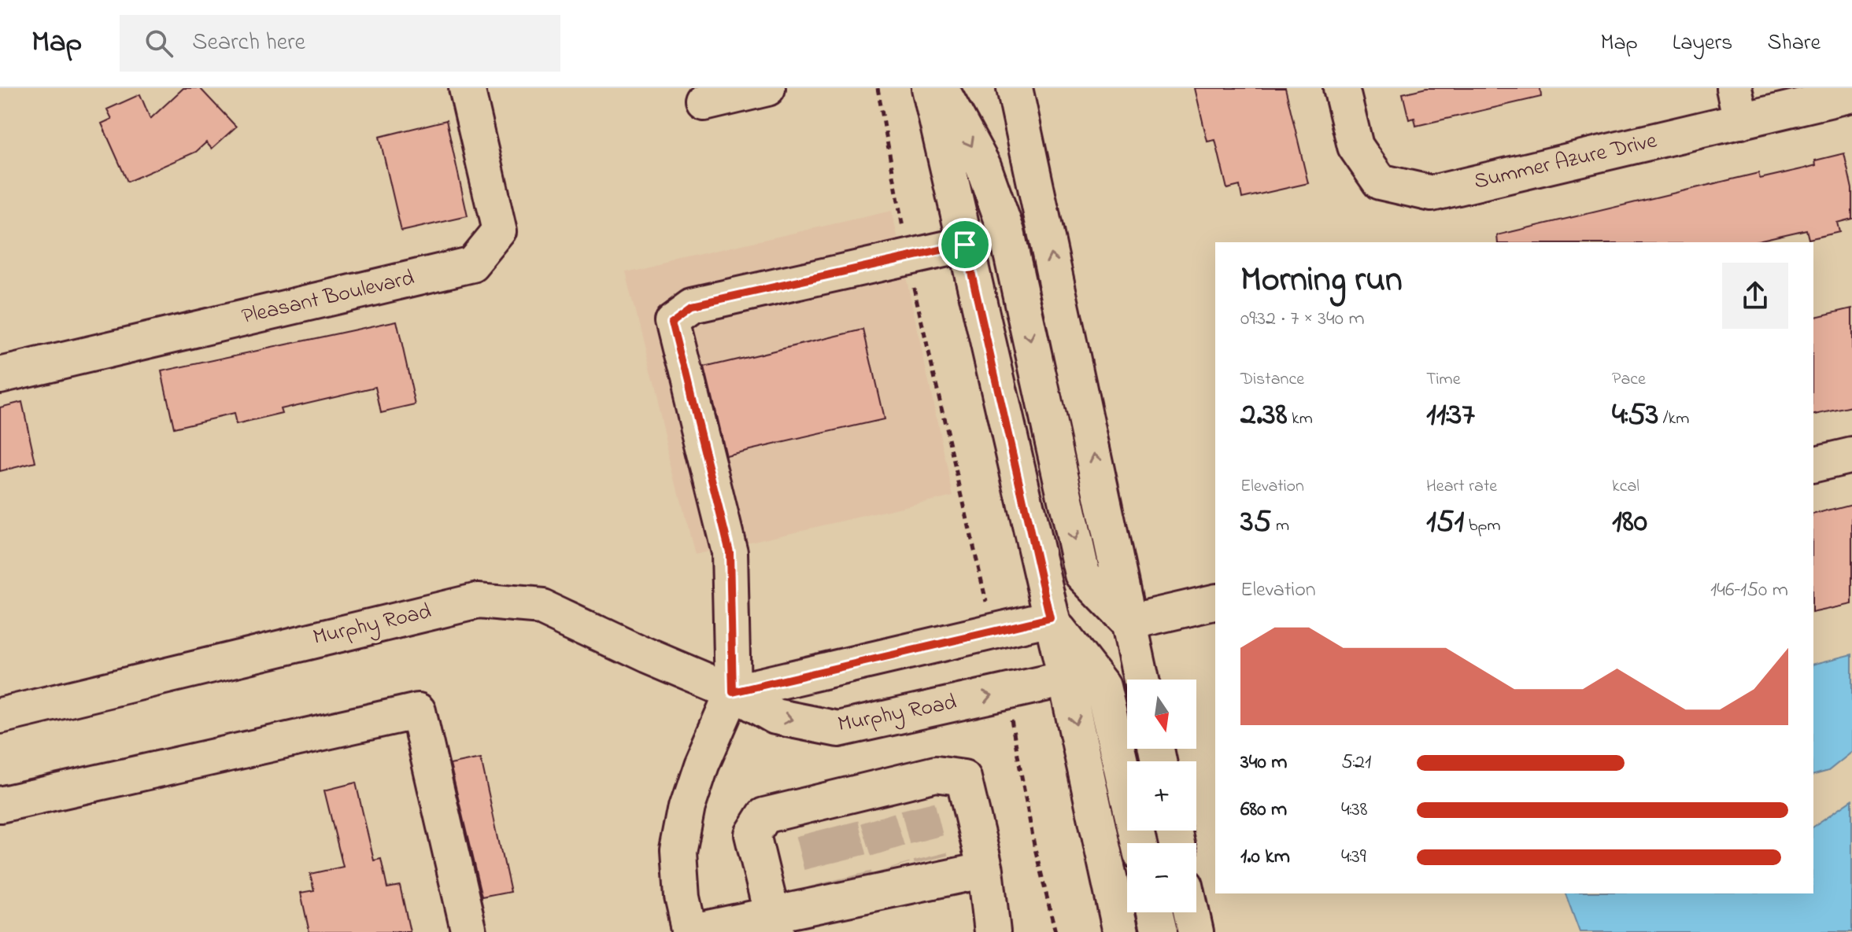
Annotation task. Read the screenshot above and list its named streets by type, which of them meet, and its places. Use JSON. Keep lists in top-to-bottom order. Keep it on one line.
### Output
{"streets":{"street":["Summer Azure Drive","Pleasant Boulevard","Murphy Road"]},"north":"bottom","page":{"header":"Map","search":"Search here","nav":["Map","Layers","Share"],"heading":["Morning run","09:32 · 7 × 340 m"],"stats":[["Distance","2.38 km"],["Time","11:37"],["Pace","4:53 /km"],["Elevation","35 m"],["Heart rate","151 bpm"],["kcal","180"]],"chart":["Elevation","146–150 m"],"map_buttons":["+","−"],"list":[{"name":"340 m","note":"5:21"},{"name":"680 m","note":"4:38"},{"name":"1.0 km","note":"4:39"}]}}
